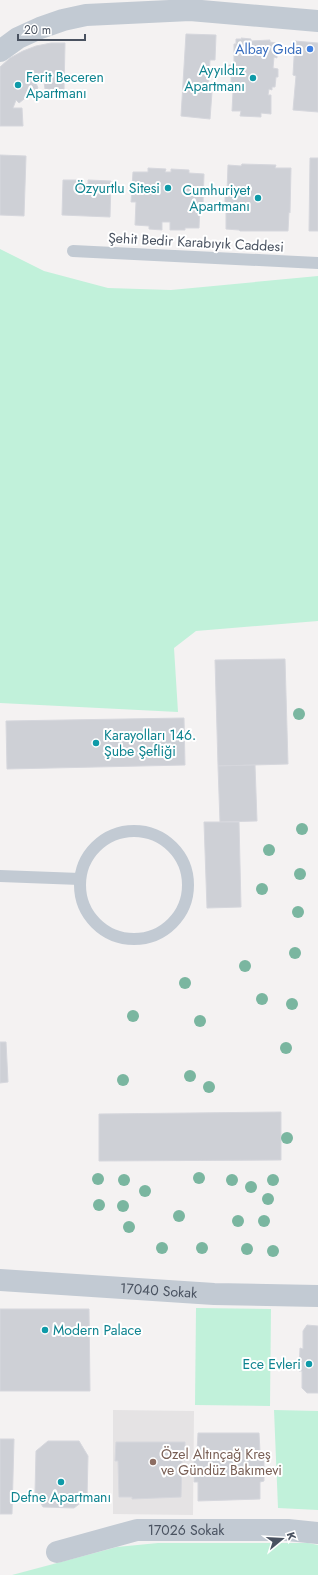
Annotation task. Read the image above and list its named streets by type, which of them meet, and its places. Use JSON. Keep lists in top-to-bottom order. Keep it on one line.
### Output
{"streets":{"street":["17040 Sokak","17026 Sokak"],"lane":["Şehit Bedir Karabıyık Caddesi"]},"places":["Albay Gıda","Ayyıldız Apartmanı","Ferit Beceren Apartmanı","Özyurtlu Sitesi","Cumhuriyet Apartmanı","Karayolları 146. Şube Şefliği","Modern Palace","Ece Evleri","Özel Altınçağ Kreş ve Gündüz Bakımevi","Defne Apartmanı"],"scale_bar":"20 m","north":"right"}
